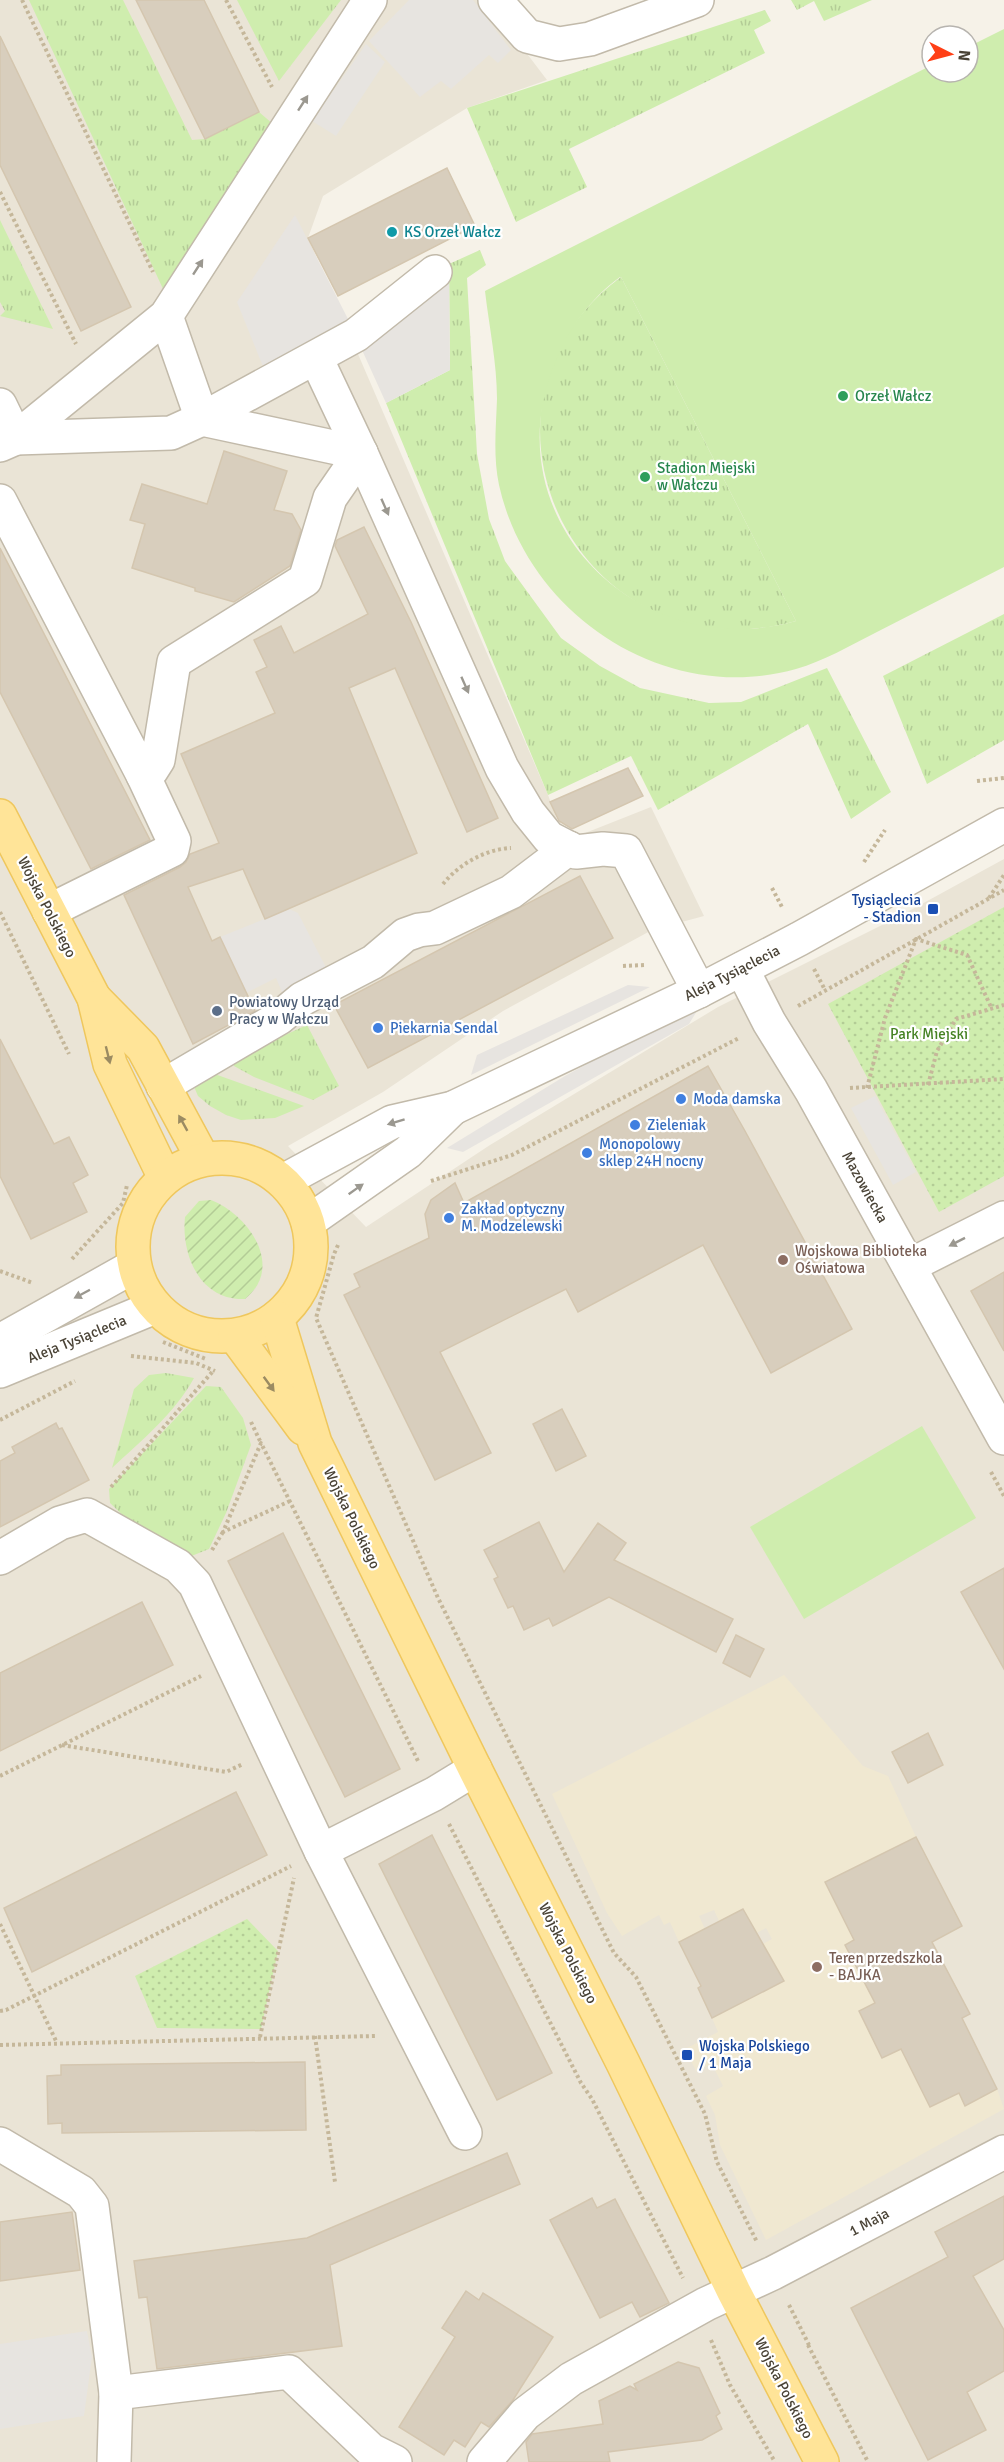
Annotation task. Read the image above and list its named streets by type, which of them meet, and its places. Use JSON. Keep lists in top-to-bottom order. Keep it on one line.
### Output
{"streets":{"main road":["Wojska Polskiego"],"street":["Aleja Tysiąclecia","Mazowiecka","1 Maja"]},"crossings":[["Wojska Polskiego","Aleja Tysiąclecia"],["Wojska Polskiego","1 Maja"],["Aleja Tysiąclecia","Mazowiecka"]],"parks":["Park Miejski"],"places":{"other":["KS Orzeł Wałcz","Orzeł Wałcz","Stadion Miejski w Wałczu","Powiatowy Urząd Pracy w Wałczu","Piekarnia Sendal","Moda damska","Zieleniak","Monopolowy sklep 24H nocny","Zakład optyczny M. Modzelewski","Wojskowa Biblioteka Oświatowa","Teren przedszkola - BAJKA"],"transit":["Tysiąclecia - Stadion","Wojska Polskiego / 1 Maja"]},"north":"right"}
